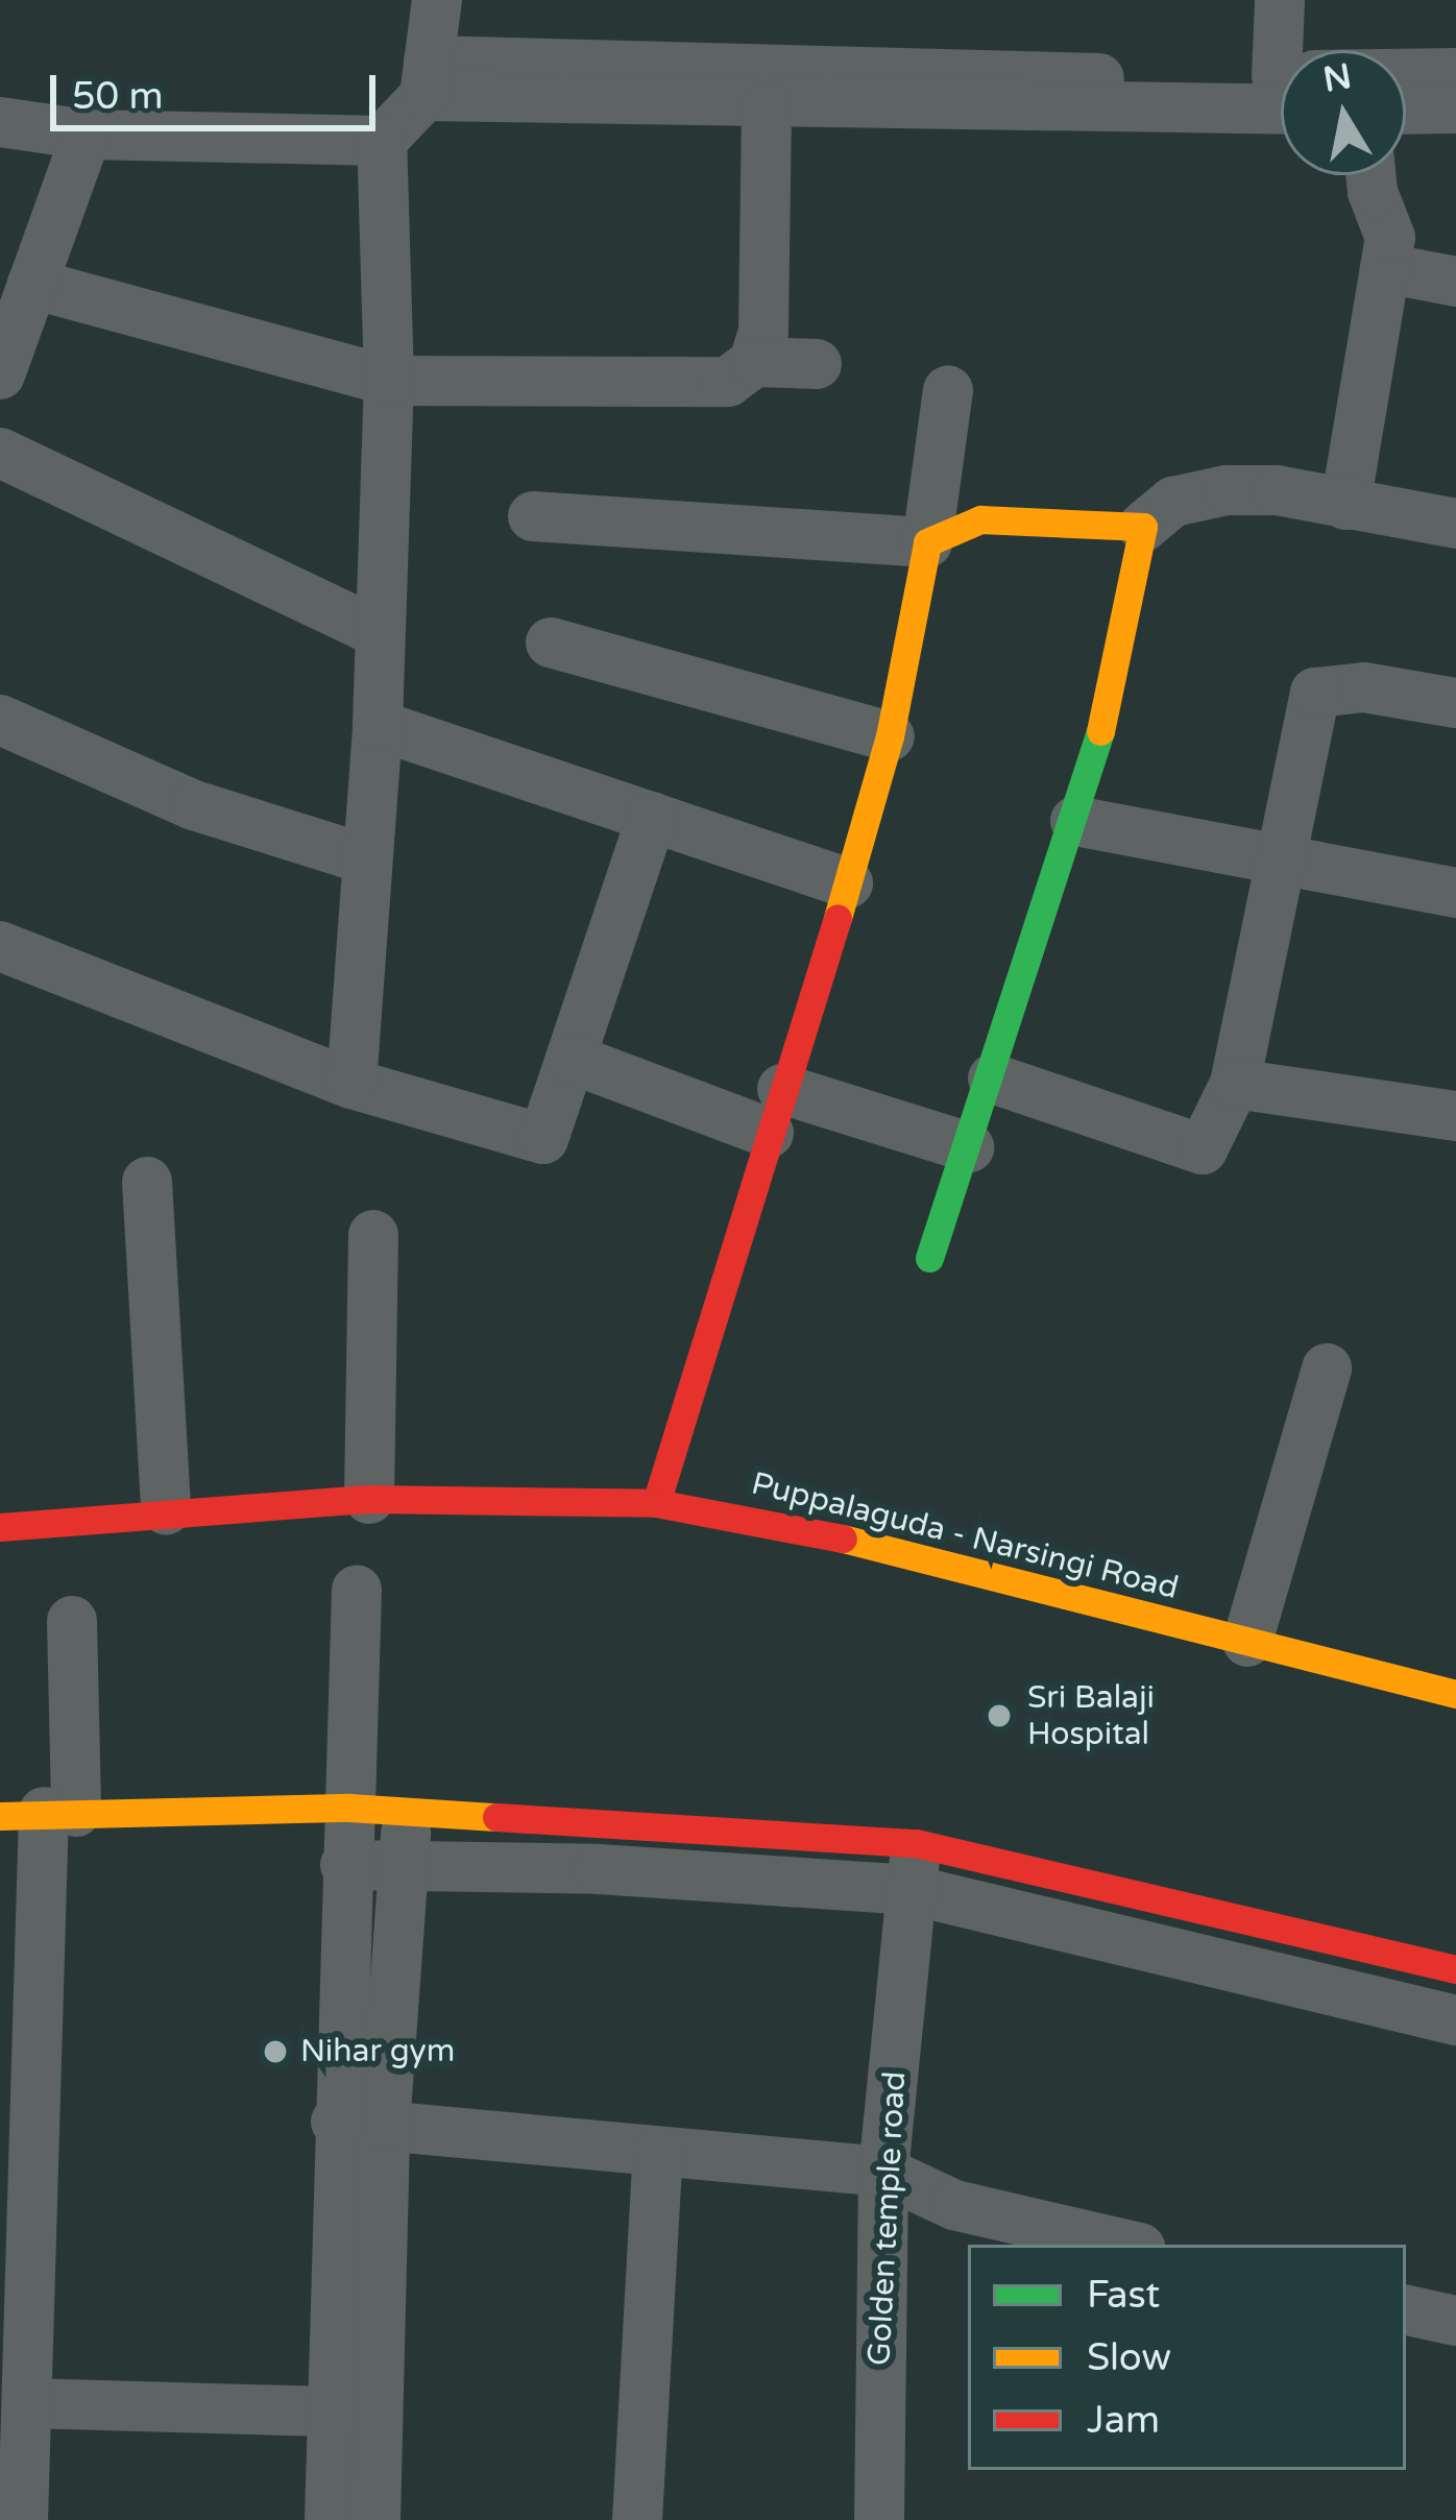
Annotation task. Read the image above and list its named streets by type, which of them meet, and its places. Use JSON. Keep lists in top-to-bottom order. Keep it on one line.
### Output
{"streets":{"street":["Puppalaguda - Narsingi Road","Golden temple road"]},"places":["Sri Balaji Hospital","Nihar gym"],"legend":["Fast","Slow","Jam"],"scale_bar":"50 m","north":"top"}
